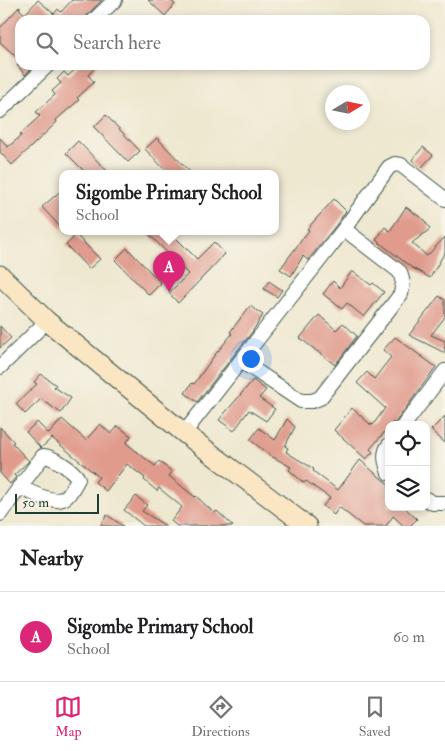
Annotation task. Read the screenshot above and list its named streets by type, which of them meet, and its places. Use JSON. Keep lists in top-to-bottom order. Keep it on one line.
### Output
{"scale_bar":"50 m","north":"right","page":{"search":"Search here","popup":["Sigombe Primary School","School"],"pins":"A","scale":"50 m","heading":"Nearby","list":[{"mark":"A","name":"Sigombe Primary School","note":"School","value":"60 m"}],"nav":["Map","Directions","Saved"]}}
